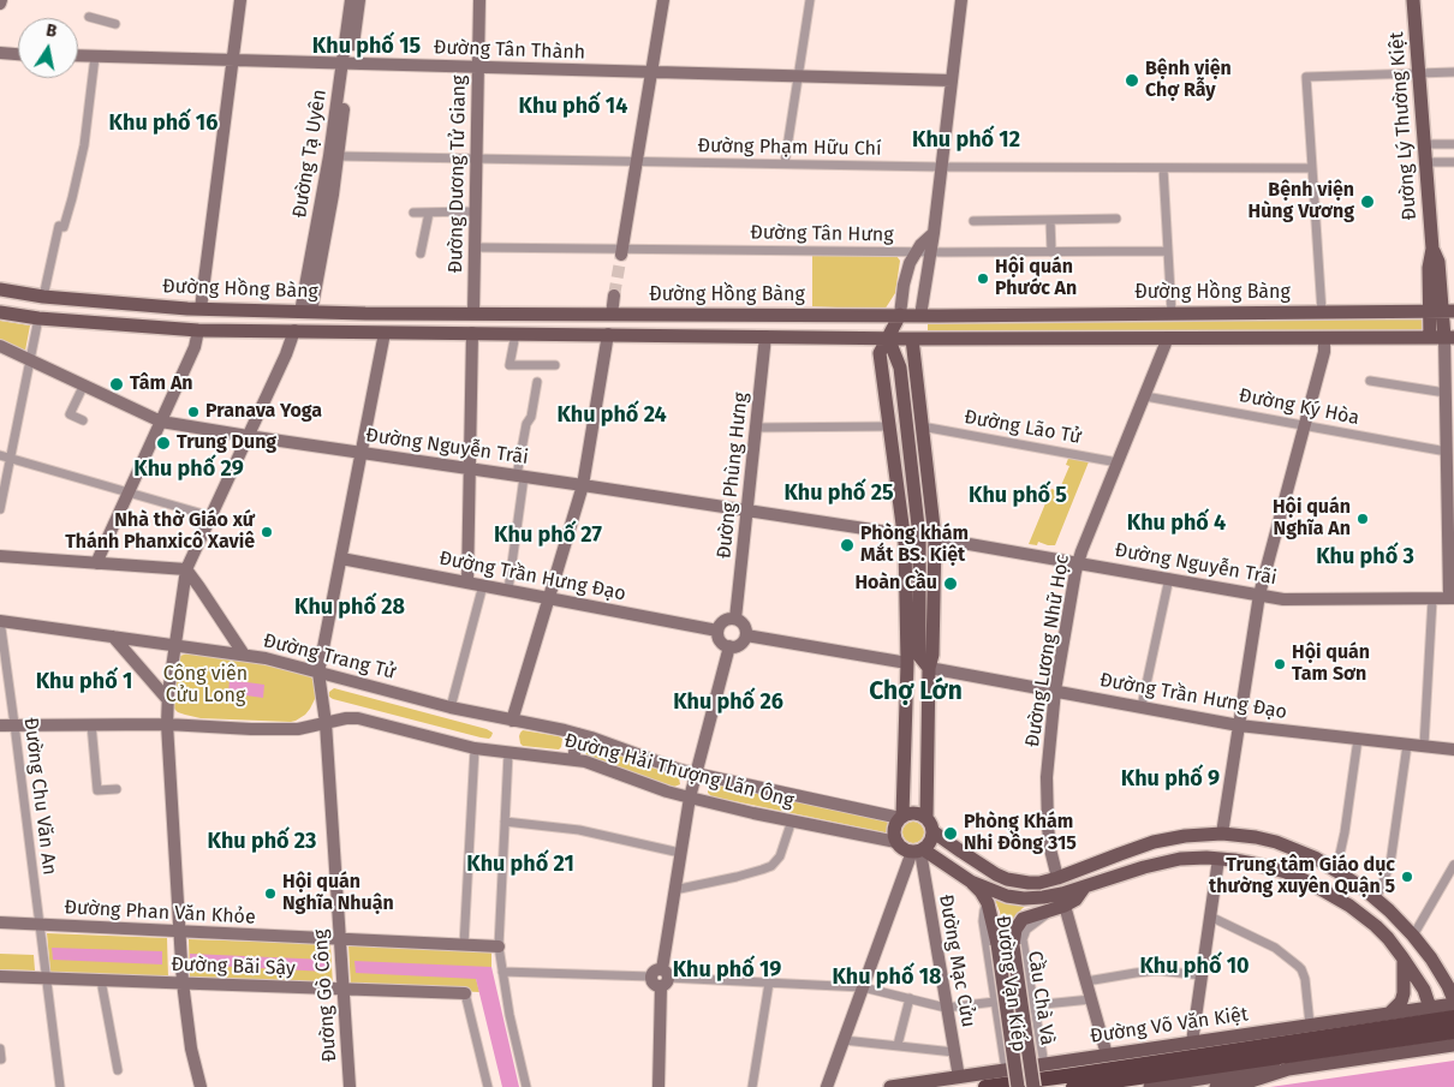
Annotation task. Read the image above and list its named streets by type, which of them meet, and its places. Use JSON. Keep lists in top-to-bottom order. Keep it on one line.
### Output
{"streets":{"highway":["Đường Võ Văn Kiệt"],"main road":["Đường Lý Thường Kiệt","Đường Hồng Bàng","Cầu Chà Và"],"street":["Đường Tân Thành","Đường Phạm Hữu Chí","Đường Tạ Uyên","Đường Dương Tử Giang","Đường Tân Hưng","Đường Ký Hòa","Đường Lão Tử","Đường Nguyễn Trãi","Đường Phùng Hưng","Đường Trần Hưng Đạo","Đường Lương Nhữ Học","Đường Trang Tử","Đường Hải Thượng Lãn Ông","Đường Chu Văn An","Đường Phan Văn Khỏe","Đường Mạc Cửu","Đường Bãi Sậy","Đường Vạn Kiếp","Đường Gò Công"]},"crossings":[["Đường Tân Thành","Đường Tạ Uyên"],["Đường Tân Thành","Đường Dương Tử Giang"],["Đường Lý Thường Kiệt","Đường Hồng Bàng"],["Đường Phạm Hữu Chí","Đường Tạ Uyên"],["Đường Phạm Hữu Chí","Đường Dương Tử Giang"],["Đường Tạ Uyên","Đường Hồng Bàng"],["Đường Dương Tử Giang","Đường Tân Hưng"],["Đường Dương Tử Giang","Đường Hồng Bàng"],["Đường Hồng Bàng","Đường Phùng Hưng"],["Đường Hồng Bàng","Đường Lương Nhữ Học"],["Đường Hồng Bàng","Đường Gò Công"],["Đường Ký Hòa","Đường Lương Nhữ Học"],["Đường Lão Tử","Đường Lương Nhữ Học"],["Đường Nguyễn Trãi","Đường Phùng Hưng"],["Đường Nguyễn Trãi","Đường Lương Nhữ Học"],["Đường Nguyễn Trãi","Đường Gò Công"],["Đường Phùng Hưng","Đường Trần Hưng Đạo"],["Đường Trần Hưng Đạo","Đường Lương Nhữ Học"],["Đường Trần Hưng Đạo","Đường Gò Công"],["Đường Trang Tử","Đường Hải Thượng Lãn Ông"],["Đường Trang Tử","Đường Gò Công"],["Đường Hải Thượng Lãn Ông","Đường Chu Văn An"],["Đường Hải Thượng Lãn Ông","Đường Mạc Cửu"],["Đường Hải Thượng Lãn Ông","Đường Gò Công"],["Đường Chu Văn An","Đường Phan Văn Khỏe"],["Đường Chu Văn An","Đường Bãi Sậy"],["Đường Phan Văn Khỏe","Đường Gò Công"],["Đường Mạc Cửu","Đường Võ Văn Kiệt"],["Đường Bãi Sậy","Đường Gò Công"],["Đường Vạn Kiếp","Cầu Chà Và"],["Đường Vạn Kiếp","Đường Võ Văn Kiệt"]],"districts":["Khu phố 15","Khu phố 14","Khu phố 16","Khu phố 12","Khu phố 24","Khu phố 29","Khu phố 25","Khu phố 5","Khu phố 4","Khu phố 27","Khu phố 3","Khu phố 28","Khu phố 1","Chợ Lớn","Khu phố 26","Khu phố 9","Khu phố 23","Khu phố 21","Khu phố 10","Khu phố 19","Khu phố 18"],"parks":["Công viên Cửu Long"],"places":["Bệnh viện Chợ Rẫy","Bệnh viện Hùng Vương","Hội quán Phước An","Tâm An","Pranava Yoga","Trung Dung","Hội quán Nghĩa An","Nhà thờ Giáo xứ Thánh Phanxicô Xaviê","Phòng khám Mắt BS. Kiệt","Hoàn Cầu","Hội quán Tam Sơn","Phòng Khám Nhi Đồng 315","Trung tâm Giáo dục thường xuyên Quận 5","Hội quán Nghĩa Nhuận"],"north":"top"}
